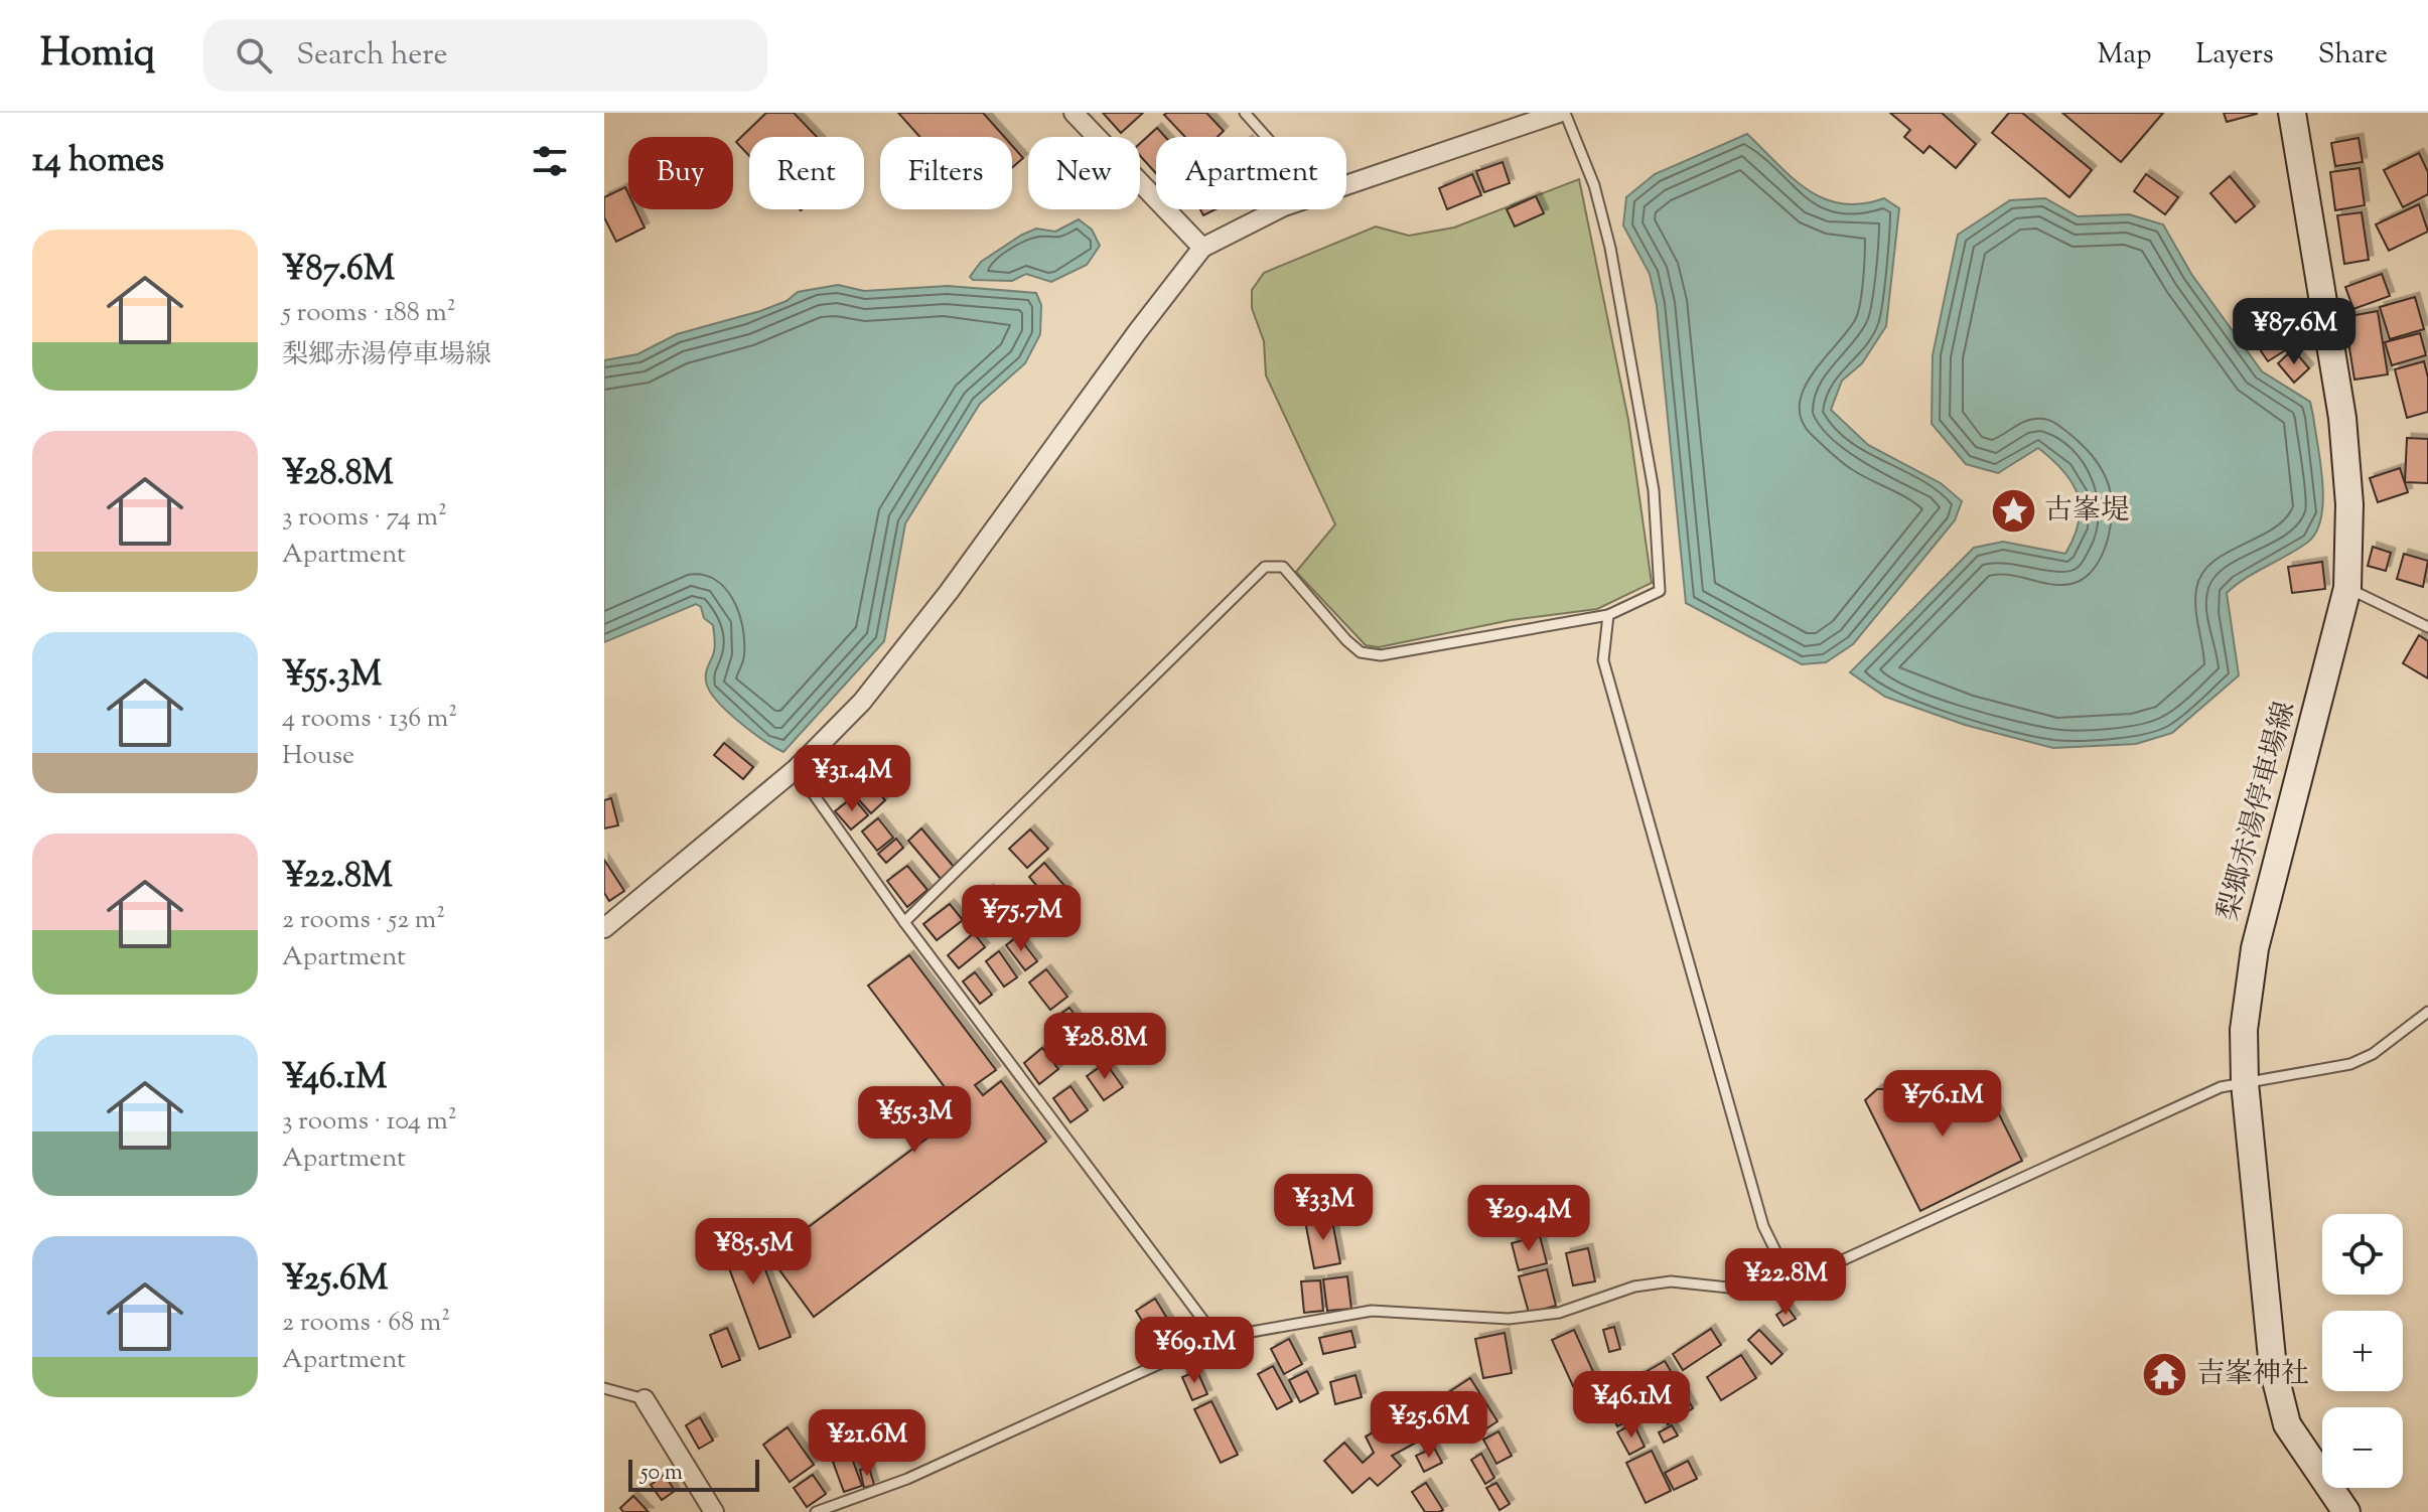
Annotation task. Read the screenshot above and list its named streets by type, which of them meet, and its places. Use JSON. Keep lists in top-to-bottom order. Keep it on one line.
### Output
{"streets":{"main road":["梨郷赤湯停車場線"]},"places":{"place":["古峯堤"],"temple":["吉峯神社"]},"scale_bar":"50 m","page":{"header":"Homiq","search":"Search here","nav":["Map","Layers","Share"],"heading":"14 homes","chip":["Buy","Rent","Filters","New","Apartment"],"list":[{"name":"¥87.6M","note":"5 rooms · 188 m² · 梨郷赤湯停車場線"},{"name":"¥28.8M","note":"3 rooms · 74 m² · Apartment"},{"name":"¥55.3M","note":"4 rooms · 136 m² · House"},{"name":"¥22.8M","note":"2 rooms · 52 m² · Apartment"},{"name":"¥46.1M","note":"3 rooms · 104 m² · Apartment"},{"name":"¥25.6M","note":"2 rooms · 68 m² · Apartment"}],"price":["¥87.6M","¥31.4M","¥75.7M","¥28.8M","¥76.1M","¥55.3M","¥33M","¥29.4M","¥85.5M","¥22.8M","¥69.1M","¥46.1M","¥25.6M","¥21.6M"],"map_buttons":["+","−"],"scale":"50 m"}}
